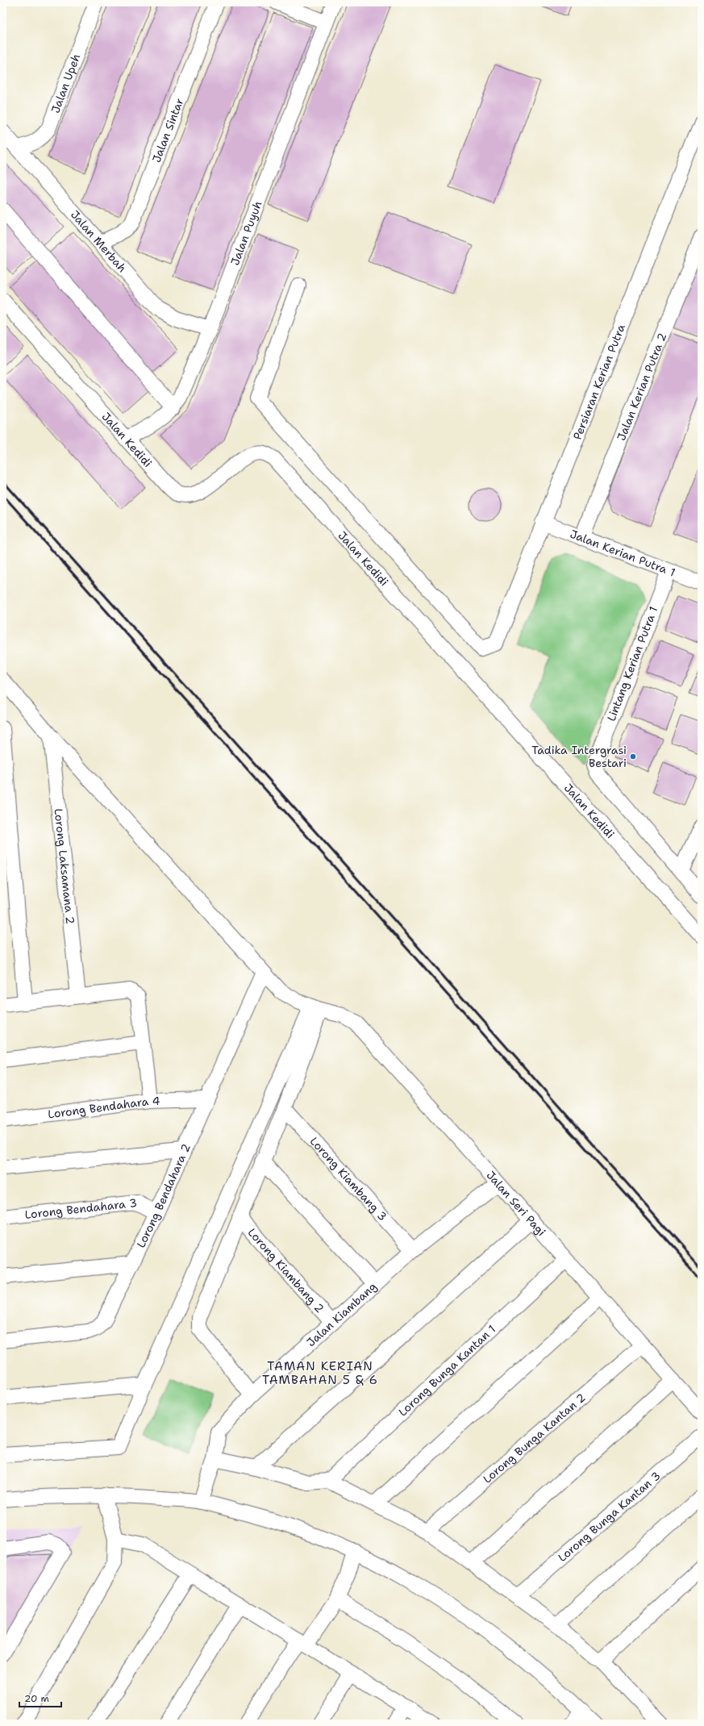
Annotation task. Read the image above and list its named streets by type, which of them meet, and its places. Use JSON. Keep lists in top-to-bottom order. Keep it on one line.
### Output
{"streets":{"street":["Jalan Upeh","Jalan Sintar","Jalan Puyuh","Jalan Merbah","Persiaran Kerian Putra","Jalan Kerian Putra 2","Jalan Kedidi","Jalan Kerian Putra 1","Lintang Kerian Putra 1","Lorong Laksamana 2","Lorong Bendahara 4","Lorong Kiambang 3","Lorong Bendahara 2","Jalan Seri Pagi","Lorong Bendahara 3","Lorong Kiambang 2","Jalan Kiambang","Lorong Bunga Kantan 1","Lorong Bunga Kantan 2","Lorong Bunga Kantan 3"]},"crossings":[["Jalan Upeh","Jalan Merbah"],["Jalan Sintar","Jalan Merbah"],["Jalan Puyuh","Jalan Merbah"],["Jalan Puyuh","Jalan Kedidi"],["Persiaran Kerian Putra","Jalan Kerian Putra 1"],["Jalan Kerian Putra 2","Jalan Kerian Putra 1"],["Jalan Kerian Putra 1","Lintang Kerian Putra 1"],["Lorong Laksamana 2","Jalan Seri Pagi"],["Lorong Bendahara 4","Lorong Bendahara 2"],["Lorong Kiambang 3","Jalan Kiambang"],["Lorong Bendahara 2","Jalan Seri Pagi"],["Lorong Bendahara 2","Lorong Bendahara 3"],["Jalan Seri Pagi","Jalan Kiambang"],["Jalan Seri Pagi","Lorong Bunga Kantan 1"],["Jalan Seri Pagi","Lorong Bunga Kantan 2"],["Lorong Kiambang 2","Jalan Kiambang"]],"districts":["TAMAN KERIAN TAMBAHAN 5 & 6"],"places":["Tadika Intergrasi Bestari"],"scale_bar":"20 m"}
